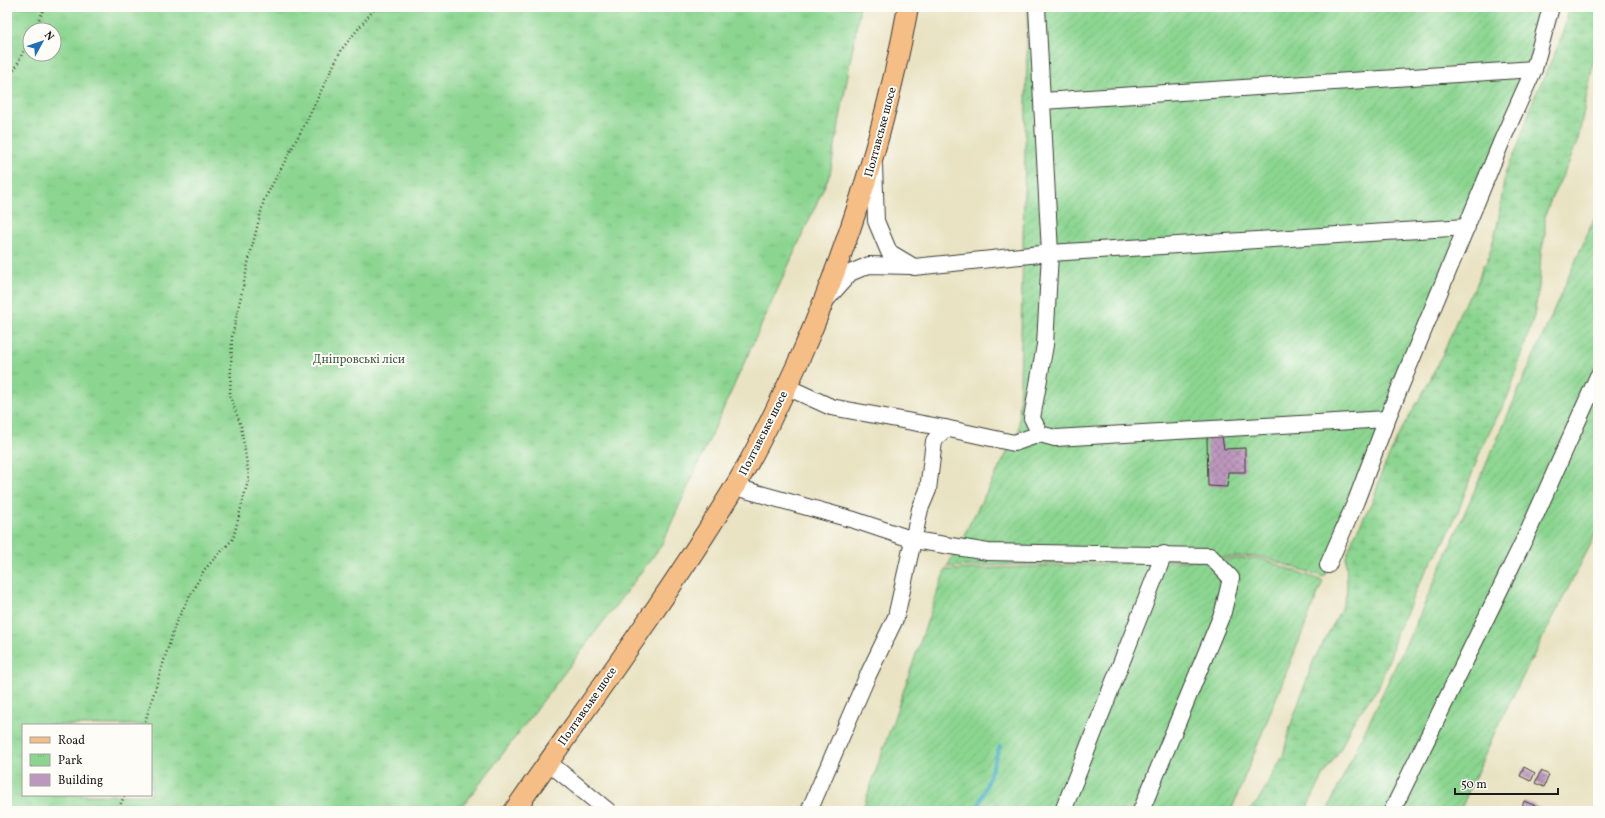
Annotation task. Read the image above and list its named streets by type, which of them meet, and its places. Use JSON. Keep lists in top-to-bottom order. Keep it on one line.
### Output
{"streets":{"main road":["Полтавське шосе"]},"parks":["Дніпровські ліси"],"legend":["Road","Park","Building"],"scale_bar":"50 m","north":"top right"}
